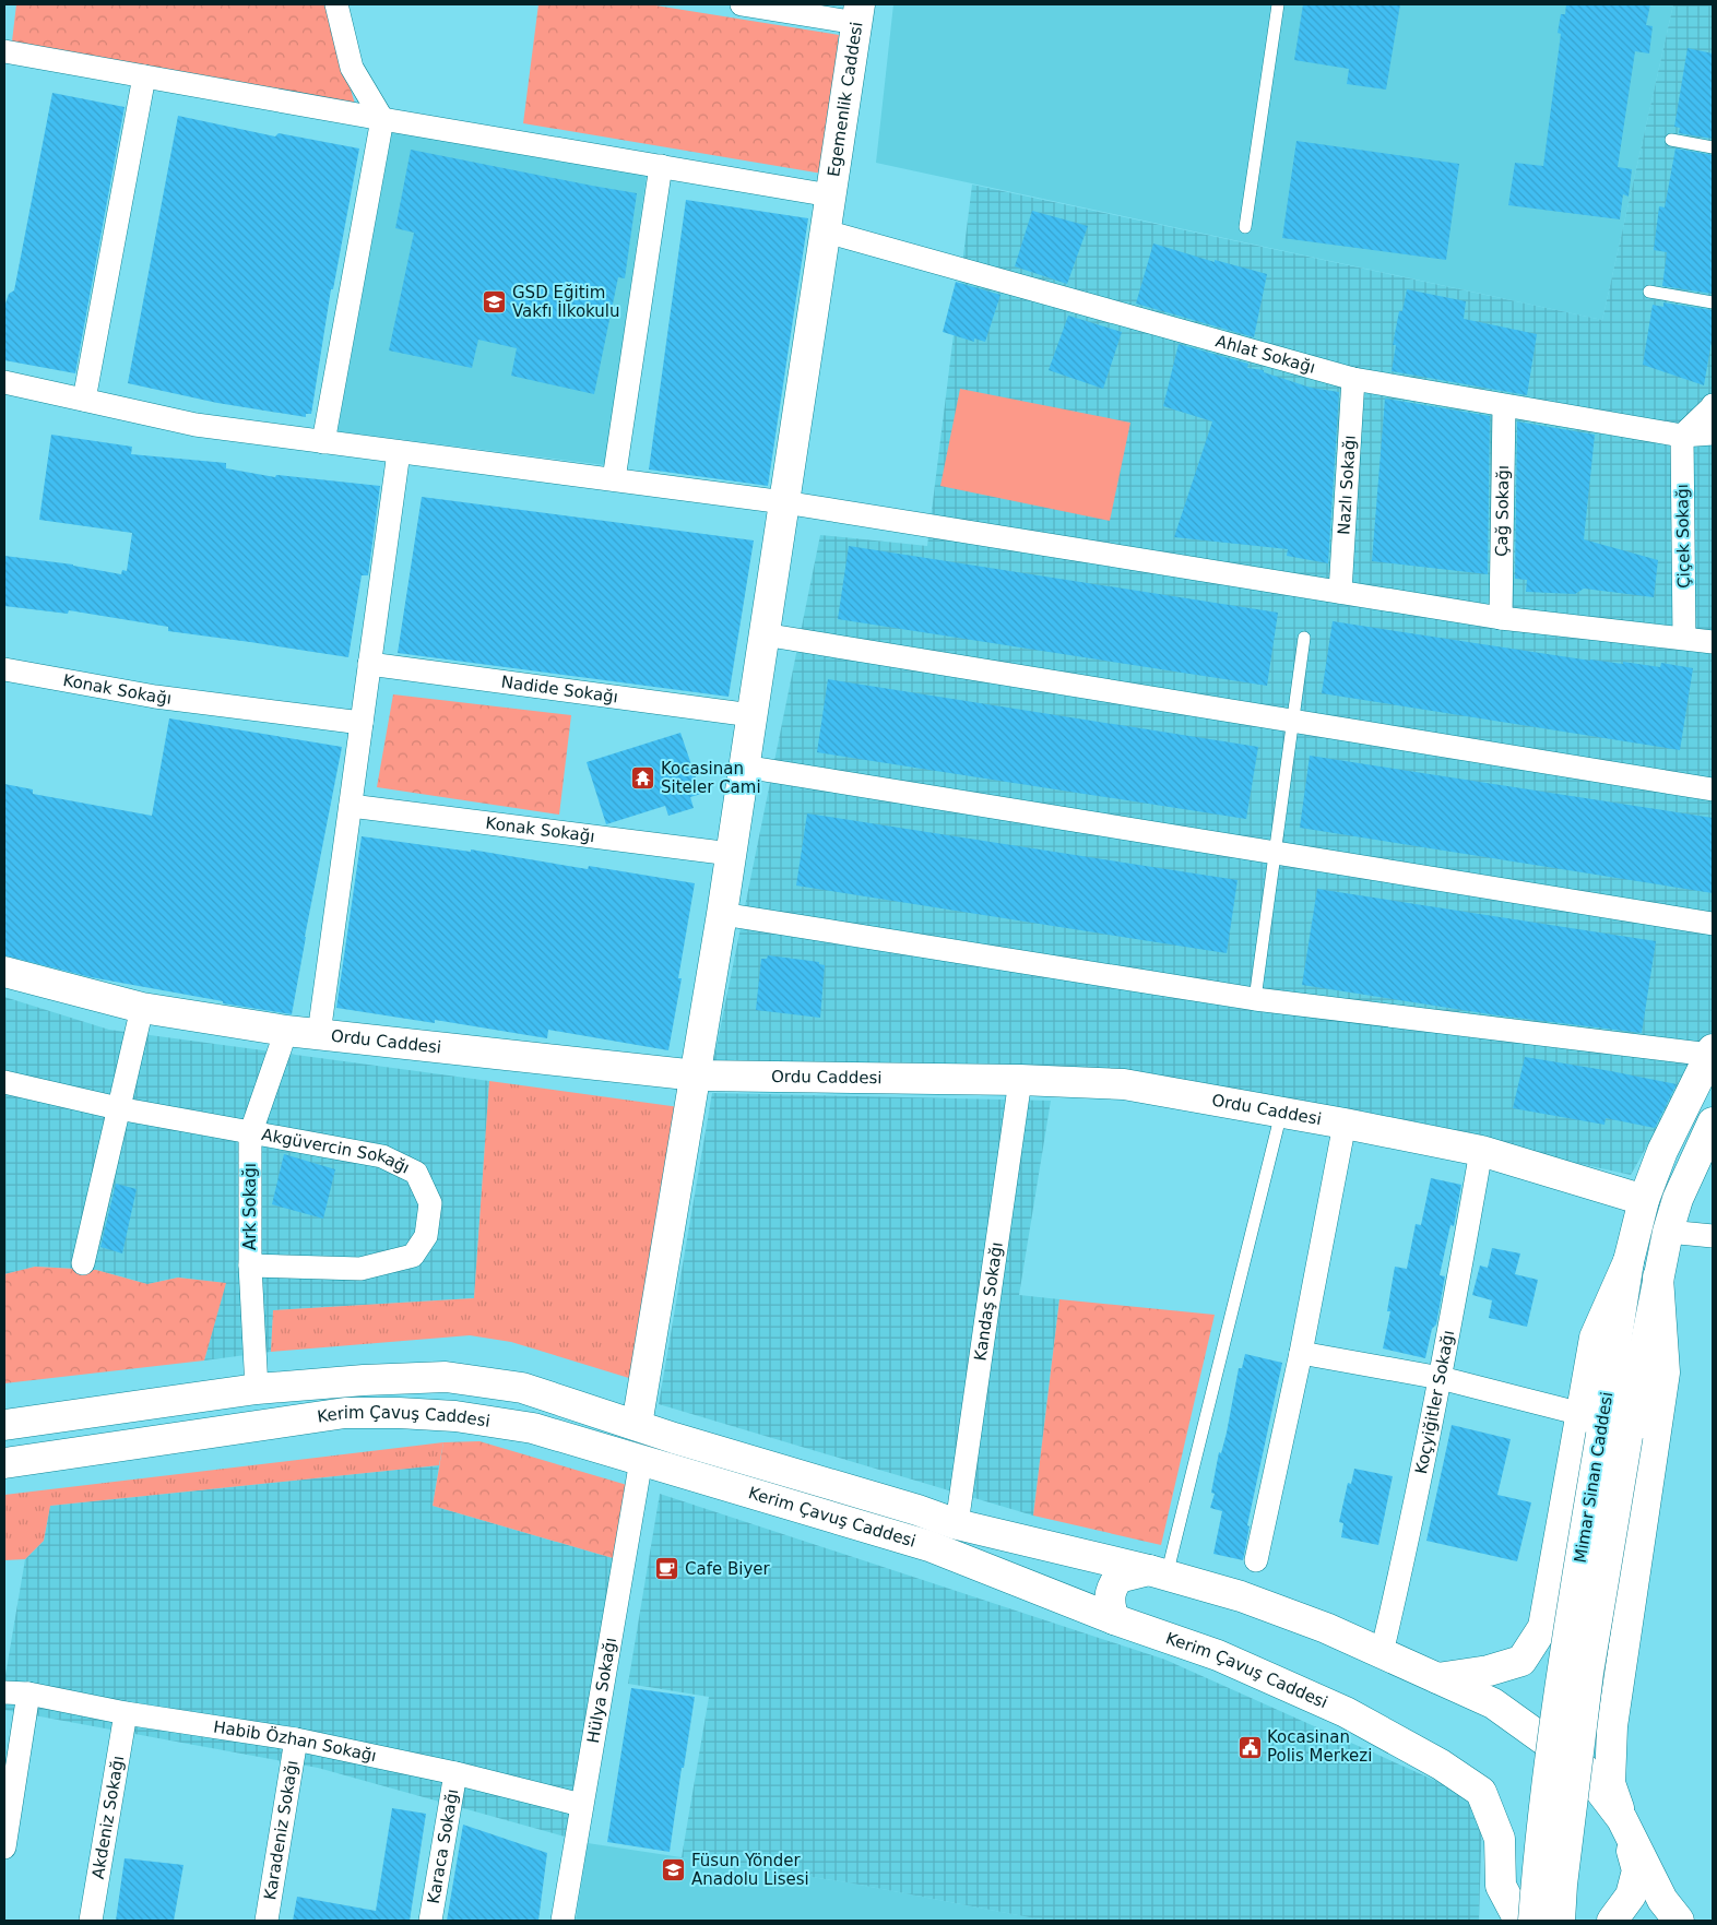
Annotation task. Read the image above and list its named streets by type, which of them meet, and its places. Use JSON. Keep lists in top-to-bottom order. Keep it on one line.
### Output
{"streets":{"main road":["Egemenlik Caddesi","Ordu Caddesi","Kerim Çavuş Caddesi","Mimar Sinan Caddesi"],"street":["Ahlat Sokağı","Nazlı Sokağı","Çağ Sokağı","Çiçek Sokağı","Konak Sokağı","Nadide Sokağı","Akgüvercin Sokağı","Ark Sokağı","Kandaş Sokağı","Koçyiğitler Sokağı","Hülya Sokağı","Habib Özhan Sokağı","Akdeniz Sokağı","Karadeniz Sokağı","Karaca Sokağı"]},"crossings":[["Egemenlik Caddesi","Ahlat Sokağı"],["Egemenlik Caddesi","Konak Sokağı"],["Egemenlik Caddesi","Nadide Sokağı"],["Egemenlik Caddesi","Ordu Caddesi"],["Egemenlik Caddesi","Kerim Çavuş Caddesi"],["Ahlat Sokağı","Nazlı Sokağı"],["Ahlat Sokağı","Çağ Sokağı"],["Ahlat Sokağı","Çiçek Sokağı"],["Ordu Caddesi","Ark Sokağı"],["Ordu Caddesi","Kandaş Sokağı"],["Ordu Caddesi","Koçyiğitler Sokağı"],["Ordu Caddesi","Mimar Sinan Caddesi"],["Akgüvercin Sokağı","Ark Sokağı"],["Ark Sokağı","Kerim Çavuş Caddesi"],["Kandaş Sokağı","Kerim Çavuş Caddesi"],["Koçyiğitler Sokağı","Kerim Çavuş Caddesi"],["Kerim Çavuş Caddesi","Hülya Sokağı"],["Hülya Sokağı","Habib Özhan Sokağı"],["Habib Özhan Sokağı","Akdeniz Sokağı"],["Habib Özhan Sokağı","Karadeniz Sokağı"],["Habib Özhan Sokağı","Karaca Sokağı"]],"places":{"school or university":["GSD Eğitim Vakfı İlkokulu","Füsun Yönder Anadolu Lisesi"],"temple":["Kocasinan Siteler Cami"],"cafe":["Cafe Biyer"],"public building":["Kocasinan Polis Merkezi"]}}
